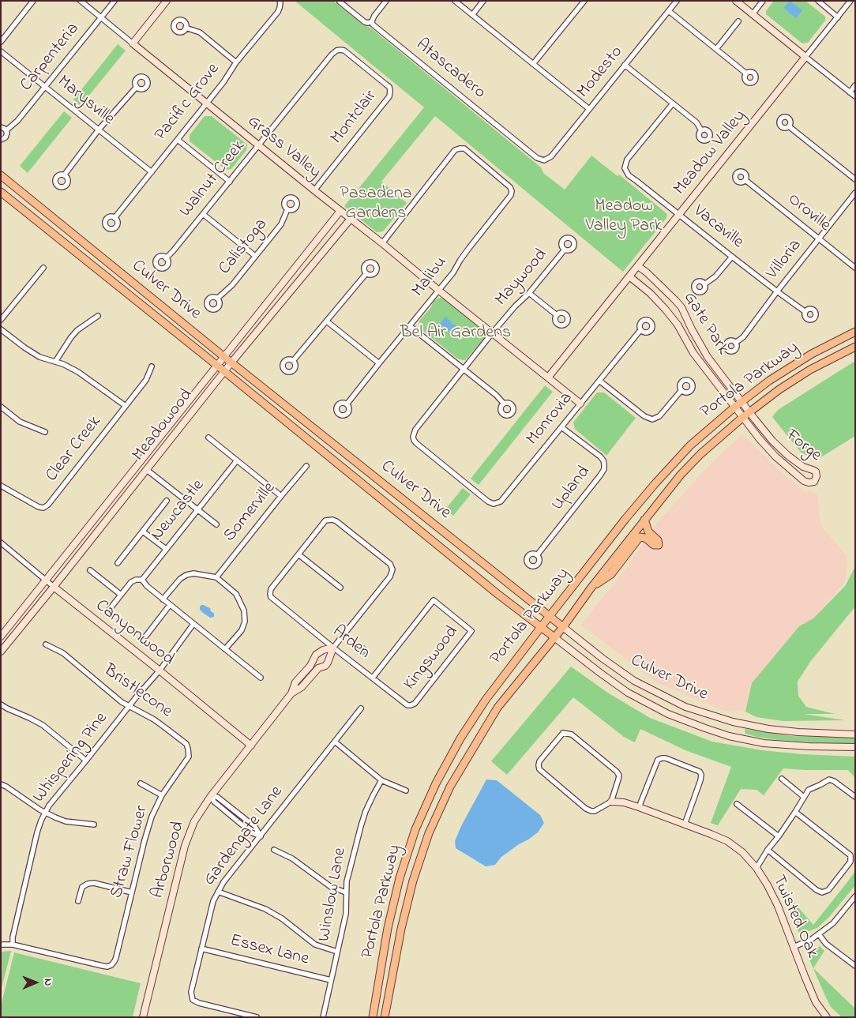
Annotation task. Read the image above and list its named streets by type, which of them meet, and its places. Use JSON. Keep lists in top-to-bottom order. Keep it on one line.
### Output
{"streets":{"main road":["Culver Drive","Portola Parkway"],"street":["Carpenteria","Atascadero","Modesto","Marysville","Pacific Grove","Montclair","Grass Valley","Meadow Valley","Walnut Creek","Oroville","Vacaville","Calistoga","Villoria","Malibu","Maywood","Gate Park","Monrovia","Meadowood","Forge","Clear Creek","Upland","Newcastle","Somerville","Canyonwood","Arden","Kingswood","Bristlecone","Whispering Pine","Gardengate Lane","Straw Flower","Arborwood","Winslow Lane","Twisted Oak","Essex Lane"]},"crossings":[["Carpenteria","Marysville"],["Carpenteria","Grass Valley"],["Atascadero","Modesto"],["Marysville","Pacific Grove"],["Pacific Grove","Grass Valley"],["Montclair","Grass Valley"],["Montclair","Walnut Creek"],["Grass Valley","Meadow Valley"],["Grass Valley","Walnut Creek"],["Grass Valley","Malibu"],["Grass Valley","Maywood"],["Grass Valley","Monrovia"],["Grass Valley","Meadowood"],["Meadow Valley","Vacaville"],["Meadow Valley","Gate Park"],["Oroville","Villoria"],["Vacaville","Villoria"],["Maywood","Monrovia"],["Culver Drive","Portola Parkway"],["Culver Drive","Meadowood"],["Gate Park","Portola Parkway"],["Gate Park","Forge"],["Portola Parkway","Forge"],["Monrovia","Upland"],["Meadowood","Canyonwood"],["Canyonwood","Whispering Pine"],["Canyonwood","Arborwood"],["Arden","Kingswood"],["Arden","Arborwood"],["Bristlecone","Whispering Pine"],["Bristlecone","Straw Flower"],["Whispering Pine","Straw Flower"],["Gardengate Lane","Essex Lane"],["Winslow Lane","Essex Lane"]],"parks":["Pasadena Gardens","Meadow Valley Park","Bel Air Gardens"],"north":"right"}
